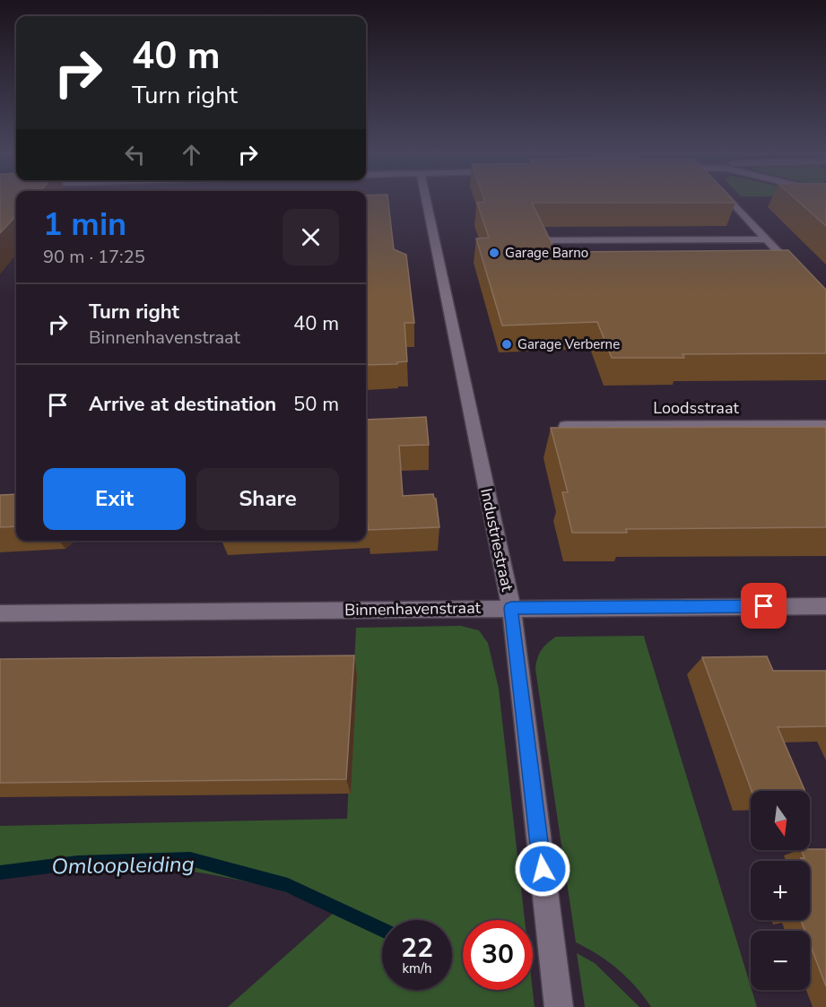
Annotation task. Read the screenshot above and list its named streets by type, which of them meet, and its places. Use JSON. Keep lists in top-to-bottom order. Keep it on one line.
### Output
{"streets":{"street":["Loodsstraat","Industriestraat","Binnenhavenstraat"]},"crossings":[["Industriestraat","Binnenhavenstraat"]],"water":["Omloopleiding"],"places":["Garage Barno","Garage Verberne"],"north":"bottom","page":{"turn":["40 m","Turn right"],"heading":["1 min","90 m · 17:25"],"list":[{"name":"Turn right","note":"Binnenhavenstraat","value":"40 m"},{"name":"Arrive at destination","value":"50 m"}],"buttons":["Exit","Share"],"map_buttons":["+","−"],"speed":"22 km/h","limit":"30"}}
